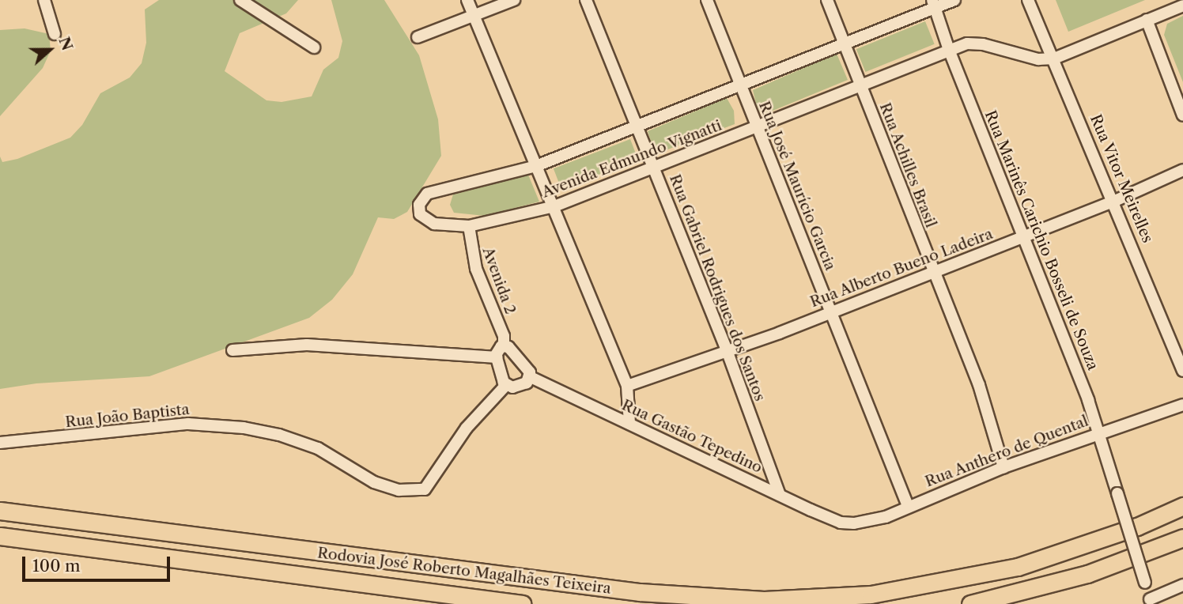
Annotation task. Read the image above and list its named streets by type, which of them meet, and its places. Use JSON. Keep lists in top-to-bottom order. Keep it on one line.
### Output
{"streets":{"highway":["Rodovia José Roberto Magalhães Teixeira"],"street":["Avenida Edmundo Vignatti","Rua Achilles Brasil","Rua Vitor Meirelles","Rua José Maurício Garcia","Rua Marinês Carichio Bosseli de Souza","Rua Alberto Bueno Ladeira","Avenida 2","Rua Gabriel Rodrigues dos Santos","Rua João Baptista","Rua Gastão Tepedino","Rua Anthero de Quental"]},"crossings":[["Avenida Edmundo Vignatti","Rua Achilles Brasil"],["Avenida Edmundo Vignatti","Rua Vitor Meirelles"],["Avenida Edmundo Vignatti","Rua José Maurício Garcia"],["Avenida Edmundo Vignatti","Rua Marinês Carichio Bosseli de Souza"],["Avenida Edmundo Vignatti","Avenida 2"],["Avenida Edmundo Vignatti","Rua Gabriel Rodrigues dos Santos"],["Rua Achilles Brasil","Rua Alberto Bueno Ladeira"],["Rua Achilles Brasil","Rua Anthero de Quental"],["Rua Vitor Meirelles","Rua Alberto Bueno Ladeira"],["Rua José Maurício Garcia","Rua Alberto Bueno Ladeira"],["Rua José Maurício Garcia","Rua Anthero de Quental"],["Rua Marinês Carichio Bosseli de Souza","Rua Alberto Bueno Ladeira"],["Rua Marinês Carichio Bosseli de Souza","Rua Anthero de Quental"],["Rua Alberto Bueno Ladeira","Rua Gabriel Rodrigues dos Santos"],["Rua Gabriel Rodrigues dos Santos","Rua Gastão Tepedino"],["Rua Gastão Tepedino","Rua Anthero de Quental"]],"scale_bar":"100 m","north":"right"}
